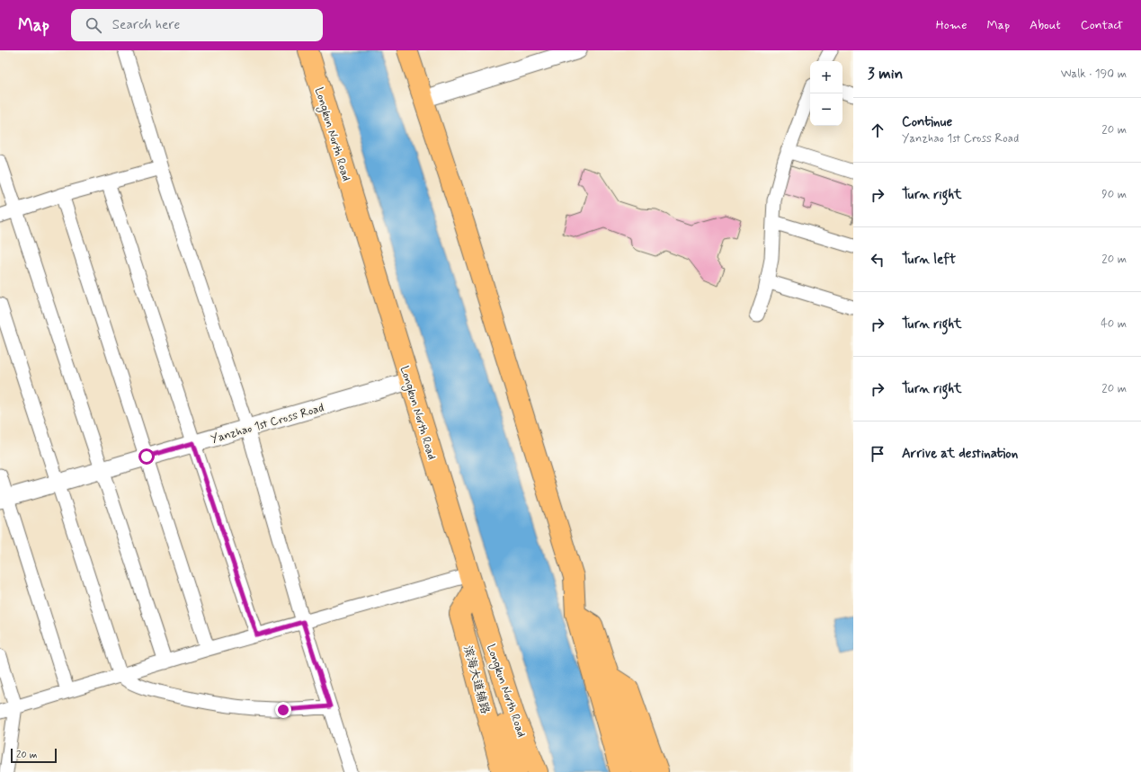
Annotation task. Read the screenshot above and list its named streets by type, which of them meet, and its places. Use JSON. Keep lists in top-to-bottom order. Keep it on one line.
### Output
{"streets":{"highway":["Longkun North Road","滨海大道辅路"],"street":["Yanzhao 1st Cross Road"]},"crossings":[["Longkun North Road","Yanzhao 1st Cross Road"],["Longkun North Road","滨海大道辅路"]],"scale_bar":"20 m","page":{"header":"Map","search":"Search here","nav":["Home","Map","About","Contact"],"heading":["3 min","Walk · 190 m"],"map_buttons":["+","−"],"list":[["Continue","Yanzhao 1st Cross Road","20 m"],["Turn right","90 m"],["Turn left","20 m"],["Turn right","40 m"],["Turn right","20 m"],"Arrive at destination"],"scale":"20 m"}}
